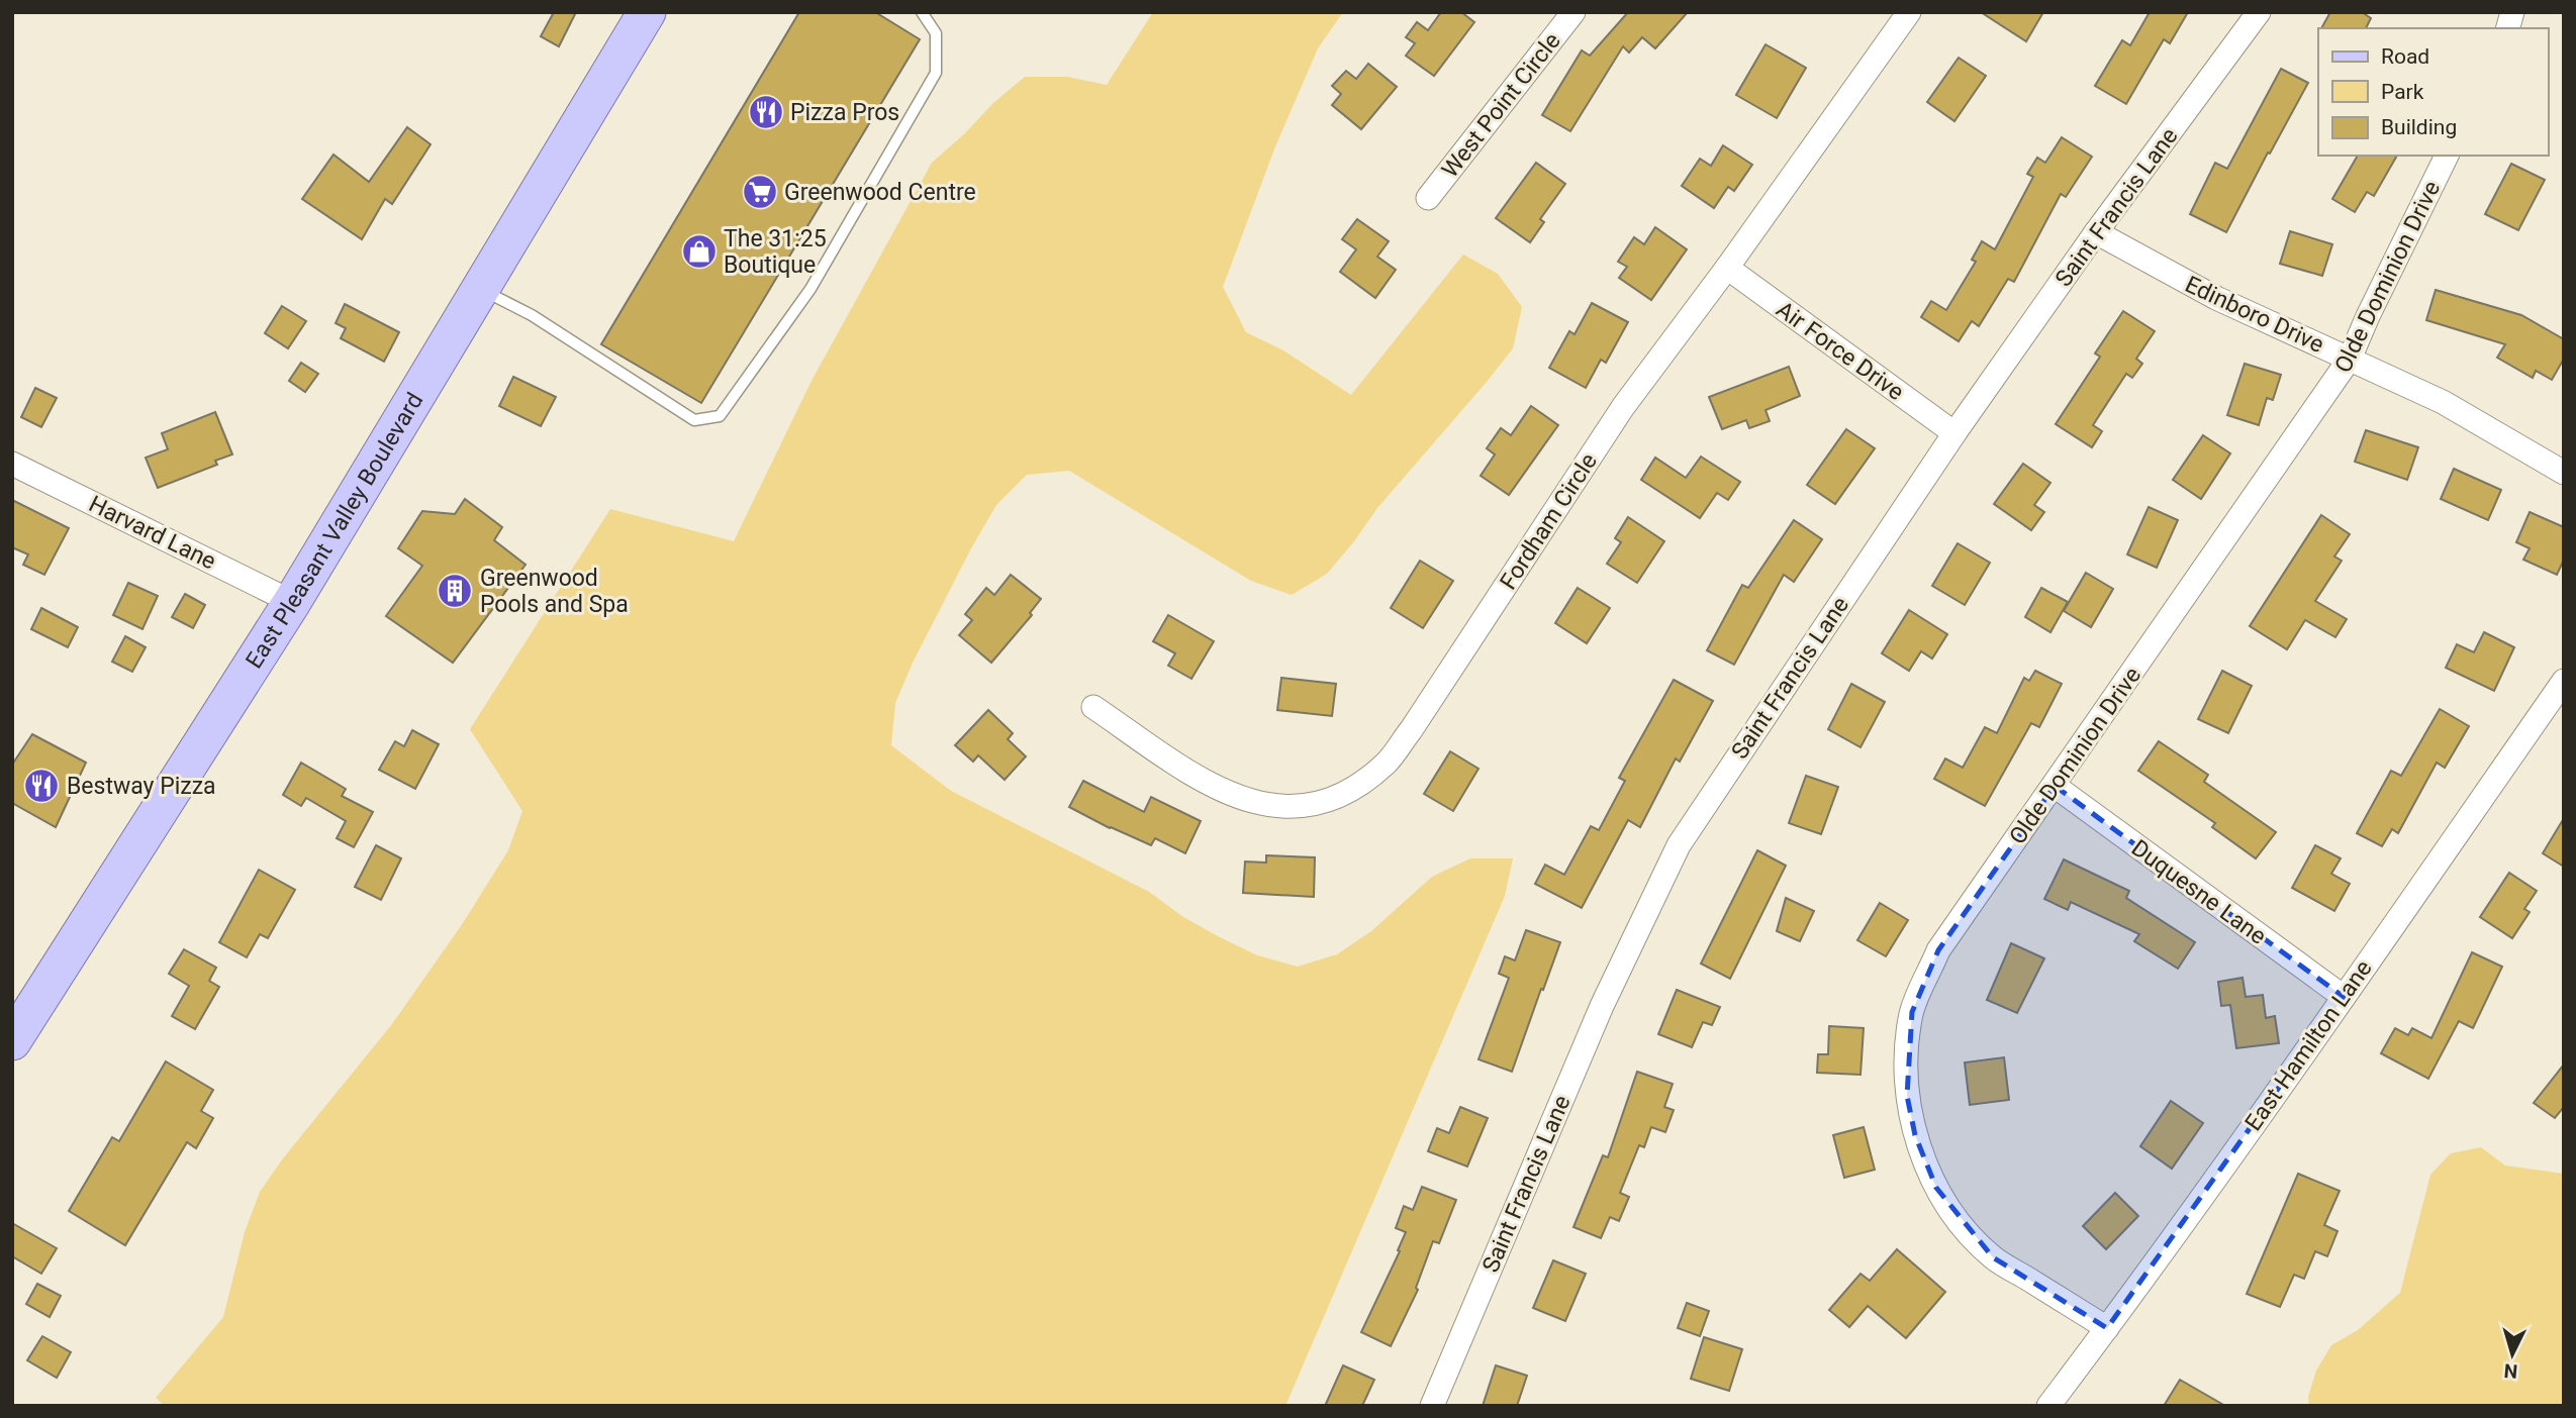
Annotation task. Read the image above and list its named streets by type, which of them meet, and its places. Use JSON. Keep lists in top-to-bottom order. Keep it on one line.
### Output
{"streets":{"main road":["East Pleasant Valley Boulevard"],"street":["West Point Circle","Saint Francis Lane","Olde Dominion Drive","Edinboro Drive","Air Force Drive","Fordham Circle","Harvard Lane","Duquesne Lane","East Hamilton Lane"]},"crossings":[["Saint Francis Lane","Edinboro Drive"],["Saint Francis Lane","Air Force Drive"],["Olde Dominion Drive","Edinboro Drive"],["Olde Dominion Drive","Duquesne Lane"],["Olde Dominion Drive","East Hamilton Lane"],["Air Force Drive","Fordham Circle"],["East Pleasant Valley Boulevard","Harvard Lane"],["Duquesne Lane","East Hamilton Lane"]],"places":{"restaurant":["Pizza Pros","Bestway Pizza"],"supermarket":["Greenwood Centre"],"shop":["The 31:25 Boutique"],"building":["Greenwood Pools and Spa"]},"legend":["Road","Park","Building"],"north":"bottom"}
